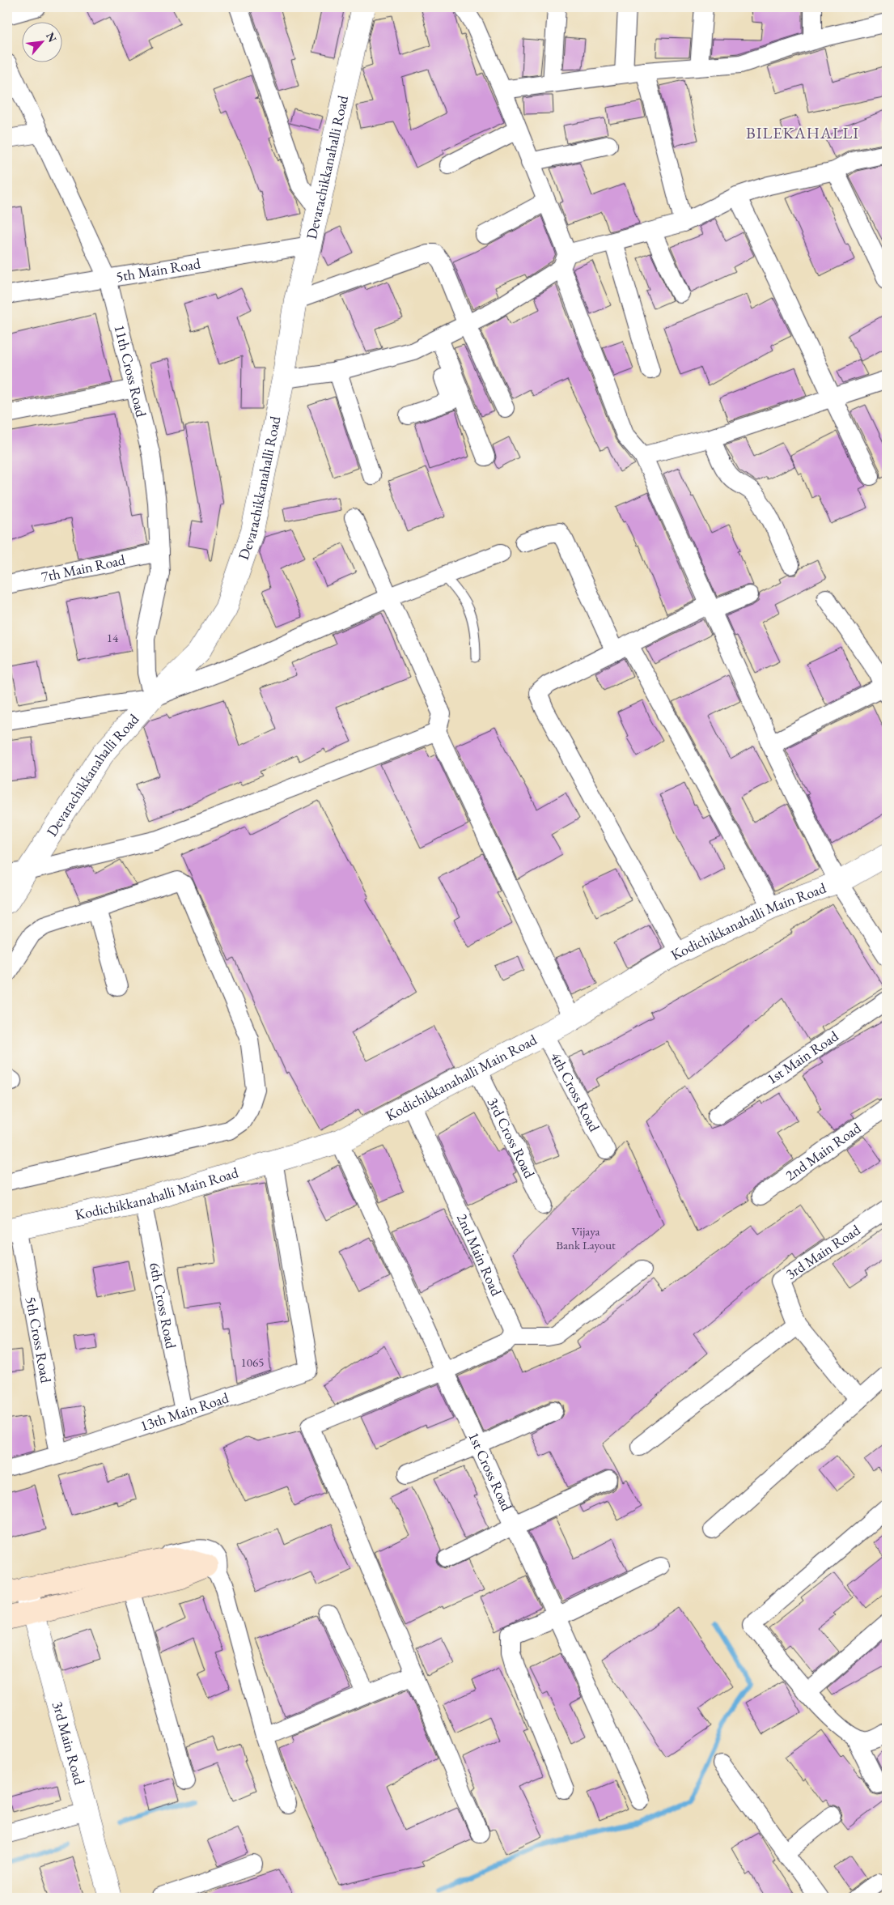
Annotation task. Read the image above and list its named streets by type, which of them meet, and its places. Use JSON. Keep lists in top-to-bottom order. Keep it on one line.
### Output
{"streets":{"street":["Devarachikkanahalli Road","5th Main Road","11th Cross Road","7th Main Road","Kodichikkanahalli Main Road","1st Main Road","4th Cross Road","3rd Cross Road","2nd Main Road","3rd Main Road","6th Cross Road","5th Cross Road","13th Main Road","1st Cross Road"]},"crossings":[["Devarachikkanahalli Road","5th Main Road"],["Devarachikkanahalli Road","11th Cross Road"],["5th Main Road","11th Cross Road"],["11th Cross Road","7th Main Road"],["Kodichikkanahalli Main Road","4th Cross Road"],["Kodichikkanahalli Main Road","3rd Cross Road"],["Kodichikkanahalli Main Road","2nd Main Road"],["Kodichikkanahalli Main Road","6th Cross Road"],["Kodichikkanahalli Main Road","5th Cross Road"],["Kodichikkanahalli Main Road","13th Main Road"],["Kodichikkanahalli Main Road","1st Cross Road"],["6th Cross Road","13th Main Road"],["5th Cross Road","13th Main Road"]],"districts":["BILEKAHALLI"],"house_numbers":["14","Vijaya Bank Layout","1065"],"north":"top right"}
